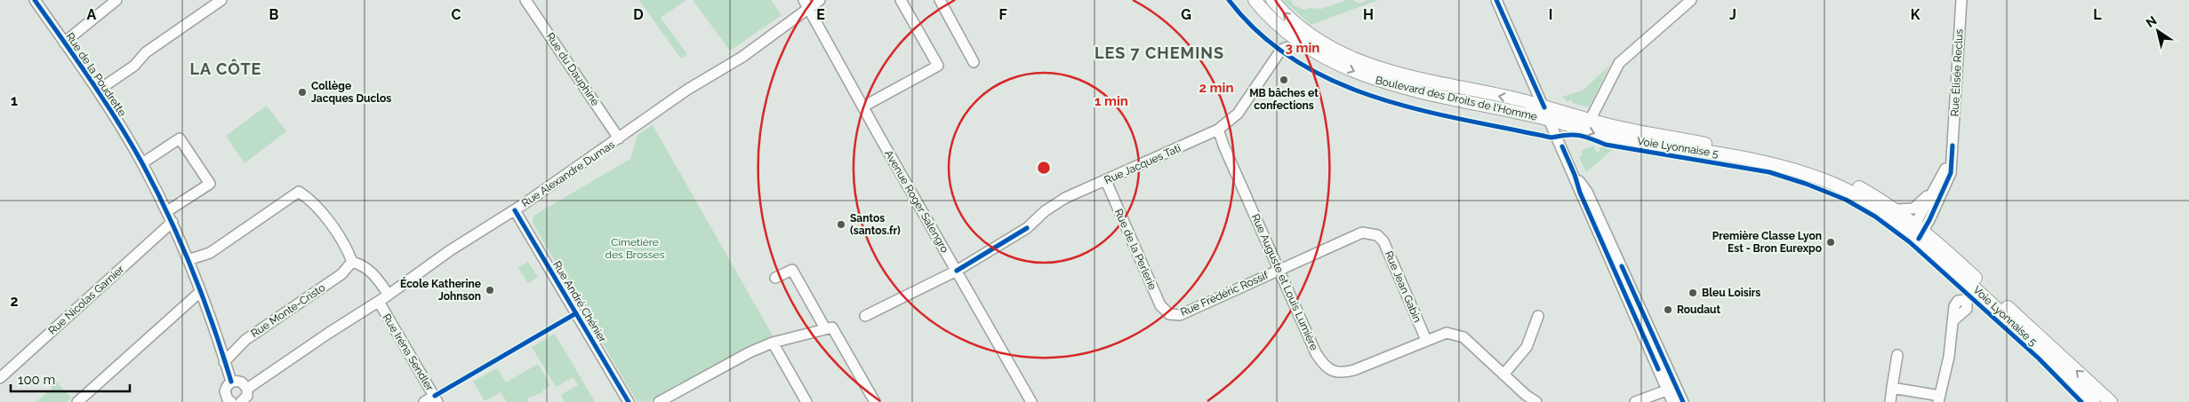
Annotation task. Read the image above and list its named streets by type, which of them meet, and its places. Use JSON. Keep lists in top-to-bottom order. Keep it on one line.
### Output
{"streets":{"main road":["Boulevard des Droits de l'Homme"],"street":["Rue du Dauphiné","Rue Élisée Reclus","Rue de la Poudrette","Rue Jacques Tati","Rue Alexandre Dumas","Avenue Roger Salengro","Rue de la Perlerie","Rue Auguste et Louis Lumière","Rue Jean Gabin","Rue Frédéric Rossif","Rue Nicolas Garnier","Rue André Chénier","Rue Monte-Cristo","Rue Iréna Sendler"],"cycle path":["Voie Lyonnaise 5"]},"crossings":[["Rue du Dauphiné","Rue Alexandre Dumas"],["Rue Élisée Reclus","Boulevard des Droits de l'Homme"],["Rue de la Poudrette","Rue Nicolas Garnier"],["Rue de la Poudrette","Rue Monte-Cristo"],["Boulevard des Droits de l'Homme","Rue Jacques Tati"],["Rue Jacques Tati","Avenue Roger Salengro"],["Rue Jacques Tati","Rue de la Perlerie"],["Rue Jacques Tati","Rue Auguste et Louis Lumière"],["Rue Alexandre Dumas","Avenue Roger Salengro"],["Rue Alexandre Dumas","Rue André Chénier"],["Rue Alexandre Dumas","Rue Iréna Sendler"],["Rue de la Perlerie","Rue Frédéric Rossif"],["Rue Auguste et Louis Lumière","Rue Jean Gabin"],["Rue Auguste et Louis Lumière","Rue Frédéric Rossif"],["Rue Jean Gabin","Rue Frédéric Rossif"]],"districts":["LES 7 CHEMINS","LA CÔTE"],"parks":["Cimetière des Brosses"],"places":["MB bâches et confections","Collège Jacques Duclos","Santos (santos.fr)","Première Classe Lyon Est - Bron Eurexpo","École Katherine Johnson","Bleu Loisirs","Roudaut"],"scale_bar":"100 m","north":"top left","grid":{"columns":["A","B","C","D","E","F","G","H","I","J","K","L"],"rows":["1","2"]},"rings":["3 min","2 min","1 min"]}
